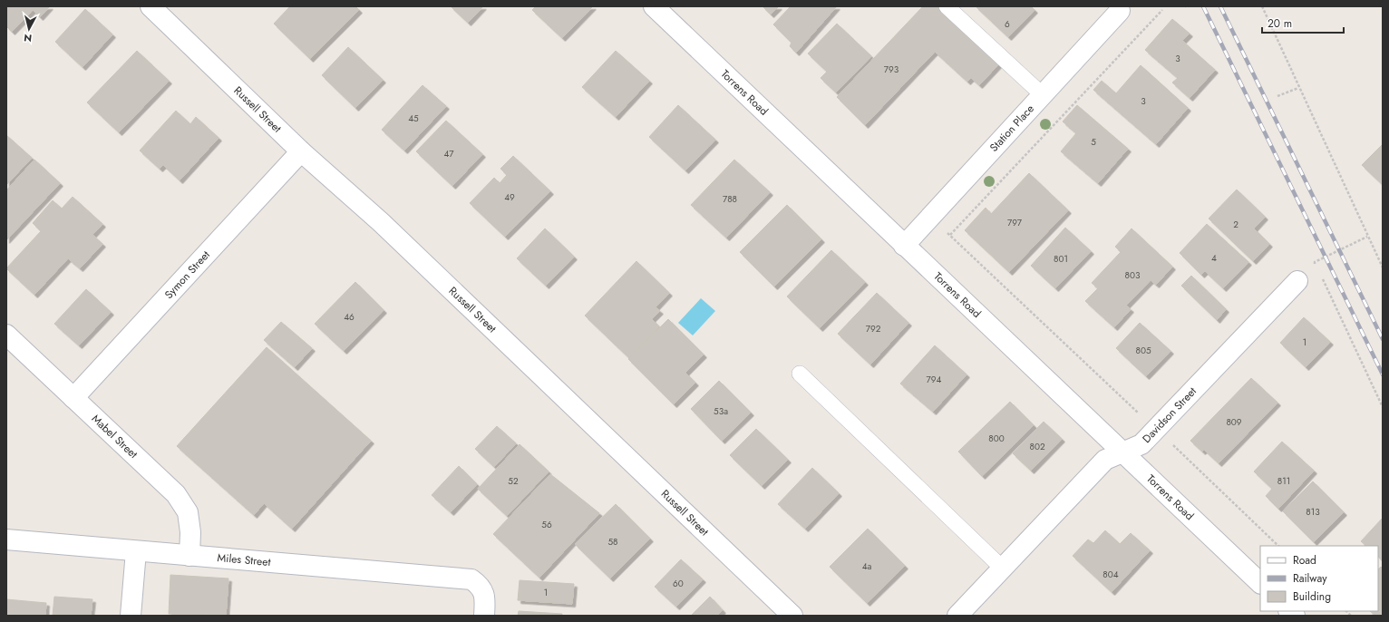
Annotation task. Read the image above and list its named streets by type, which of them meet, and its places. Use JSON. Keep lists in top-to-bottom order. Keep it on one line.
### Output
{"streets":{"street":["Torrens Road","Russell Street","Station Place","Symon Street","Davidson Street","Mabel Street","Miles Street"]},"crossings":[["Torrens Road","Station Place"],["Torrens Road","Davidson Street"],["Russell Street","Symon Street"],["Symon Street","Mabel Street"],["Mabel Street","Miles Street"]],"house_numbers":["6","3","793","3","45","5","47","49","788","797","2","4","801","803","46","792","1","805","794","53a","809","800","802","52","811","813","56","58","4a","804","60","1"],"legend":["Road","Railway","Building"],"scale_bar":"20 m","north":"bottom"}
